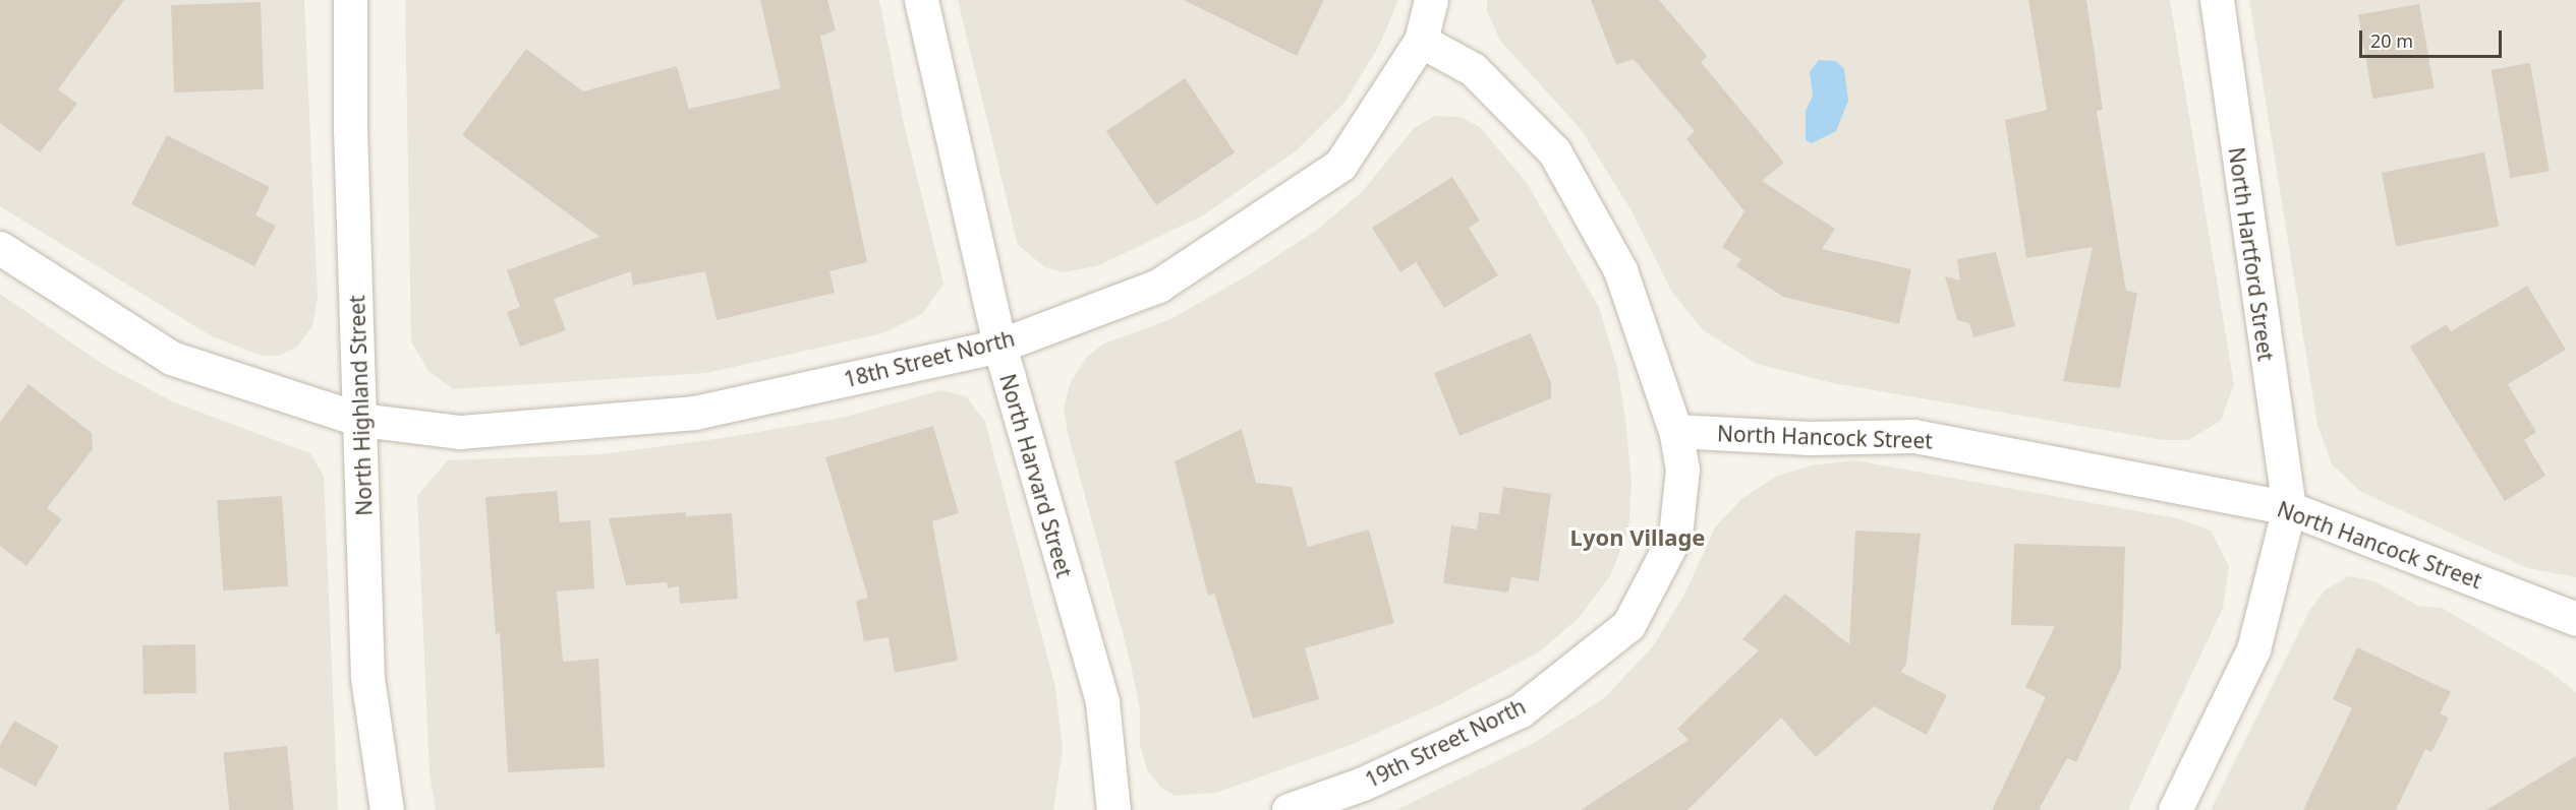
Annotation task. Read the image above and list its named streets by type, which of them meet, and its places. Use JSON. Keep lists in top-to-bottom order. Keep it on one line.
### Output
{"streets":{"street":["North Hartford Street","18th Street North","North Highland Street","North Hancock Street","North Harvard Street","19th Street North"]},"crossings":[["North Hartford Street","North Hancock Street"],["18th Street North","North Highland Street"],["18th Street North","North Harvard Street"],["North Hancock Street","19th Street North"]],"districts":["Lyon Village"],"scale_bar":"20 m"}
